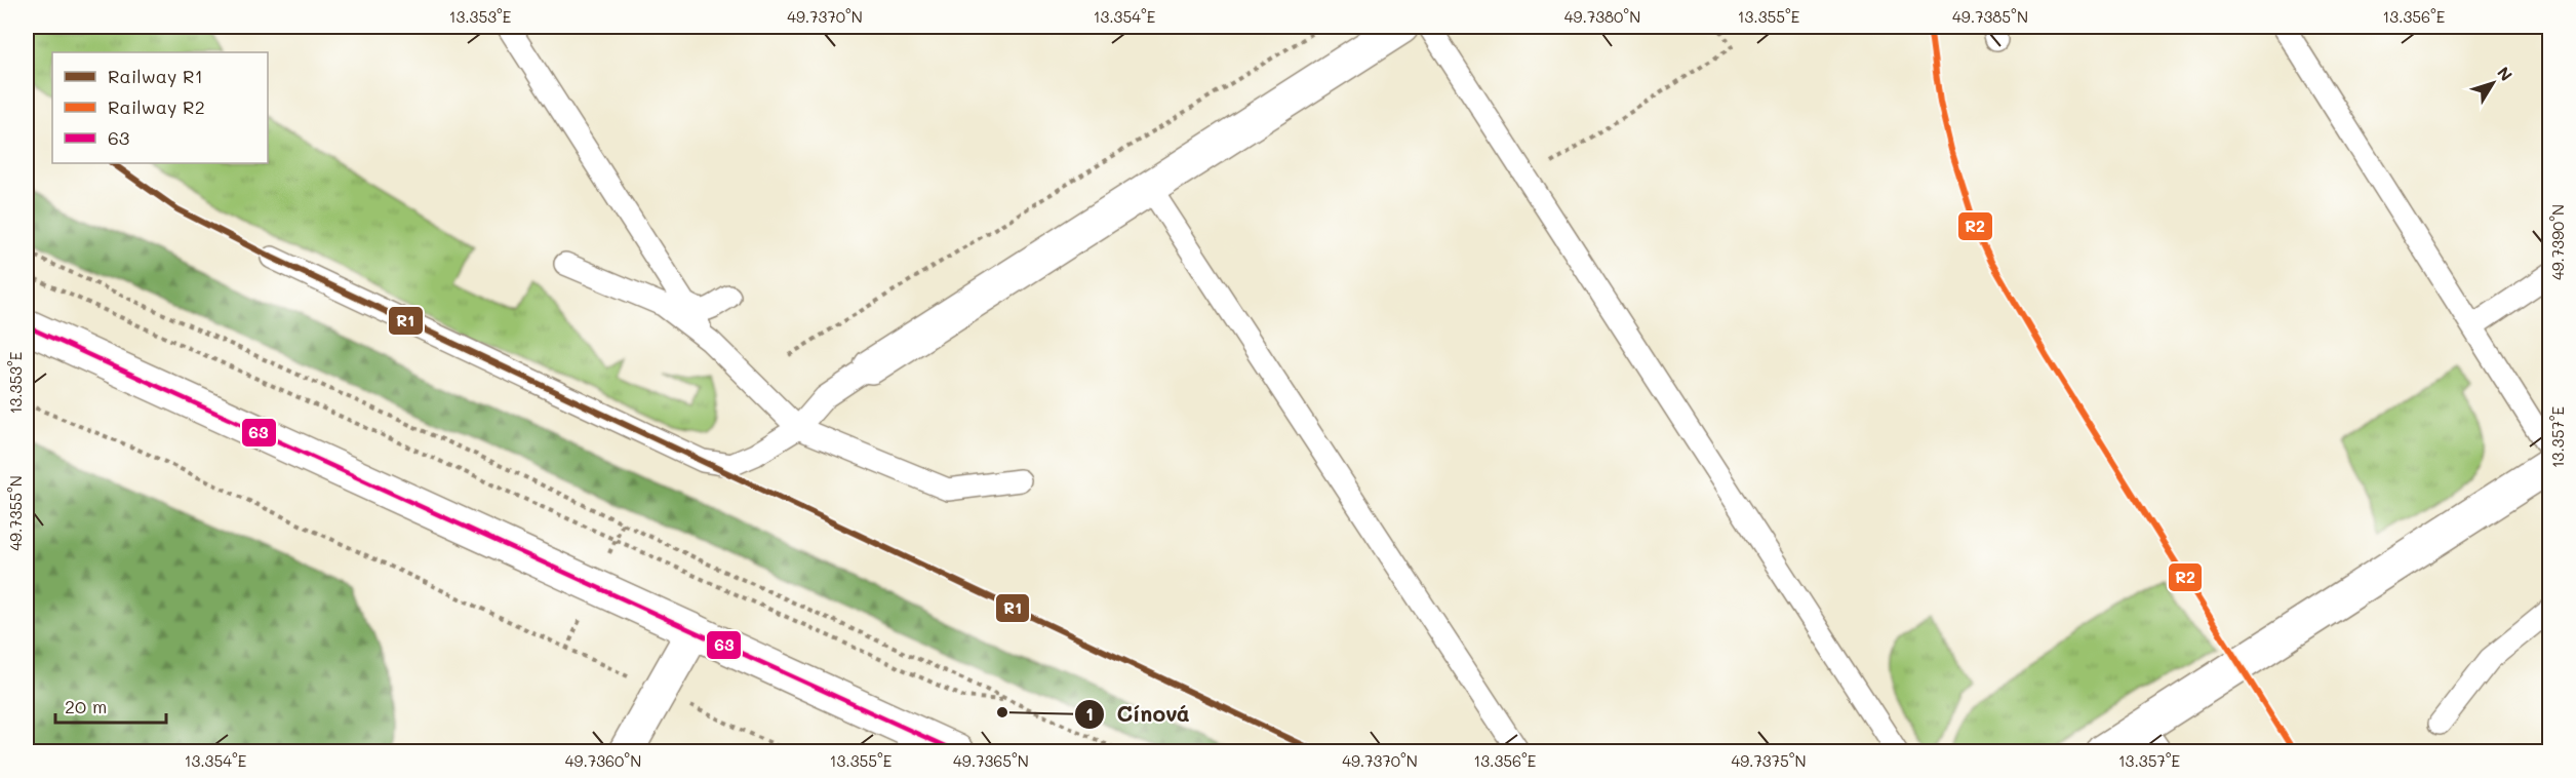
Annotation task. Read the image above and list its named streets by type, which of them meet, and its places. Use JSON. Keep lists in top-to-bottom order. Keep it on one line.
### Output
{"places":["Cínová"],"lines":["rail line R2","rail line R1","transit line 63"],"legend":["Railway R1","Railway R2","63"],"scale_bar":"20 m","north":"top right","coordinates":["13.353°E","49.7370°N","13.354°E","49.7380°N","13.355°E","49.7385°N","13.356°E","49.7390°N","13.357°E","49.7355°N","49.7360°N","49.7365°N","49.7375°N"]}
